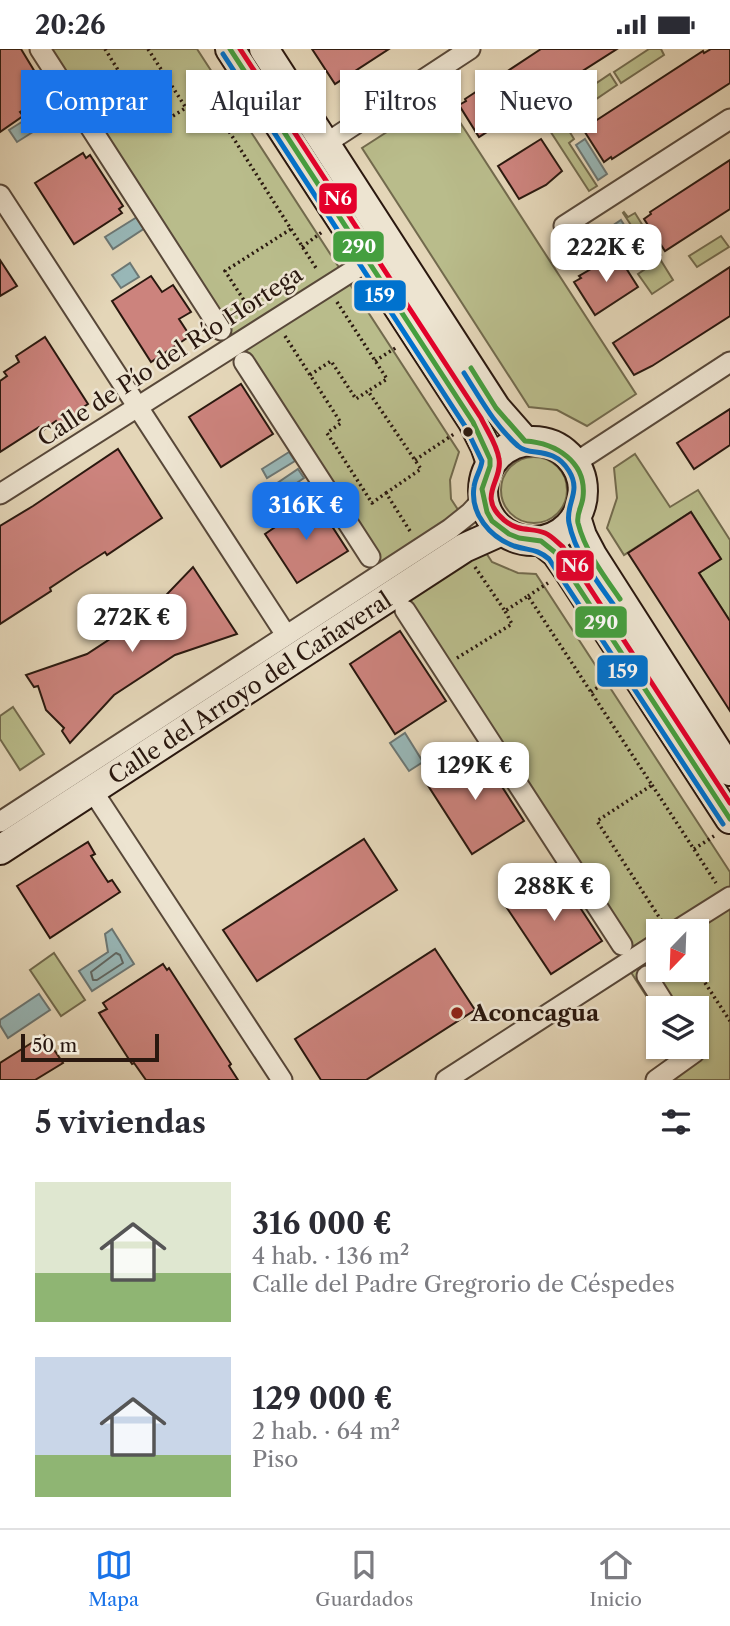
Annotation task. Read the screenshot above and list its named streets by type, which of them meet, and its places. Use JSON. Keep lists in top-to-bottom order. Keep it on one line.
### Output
{"streets":{"main road":["Calle del Arroyo del Cañaveral"],"street":["Calle de Pío del Río Hortega"]},"places":["Aconcagua"],"lines":["transit line 290","transit line N6","transit line 159"],"scale_bar":"50 m","north":"bottom left","page":{"status":"20:26","chip":["Comprar","Alquilar","Filtros","Nuevo"],"price":["222K €","316K €","272K €","129K €","288K €"],"scale":"50 m","heading":"5 viviendas","list":[{"name":"316 000 €","note":"4 hab. · 136 m² · Calle del Padre Gregrorio de Céspedes"},{"name":"129 000 €","note":"2 hab. · 64 m² · Piso"}],"tabs":["Mapa","Guardados","Inicio"]}}
